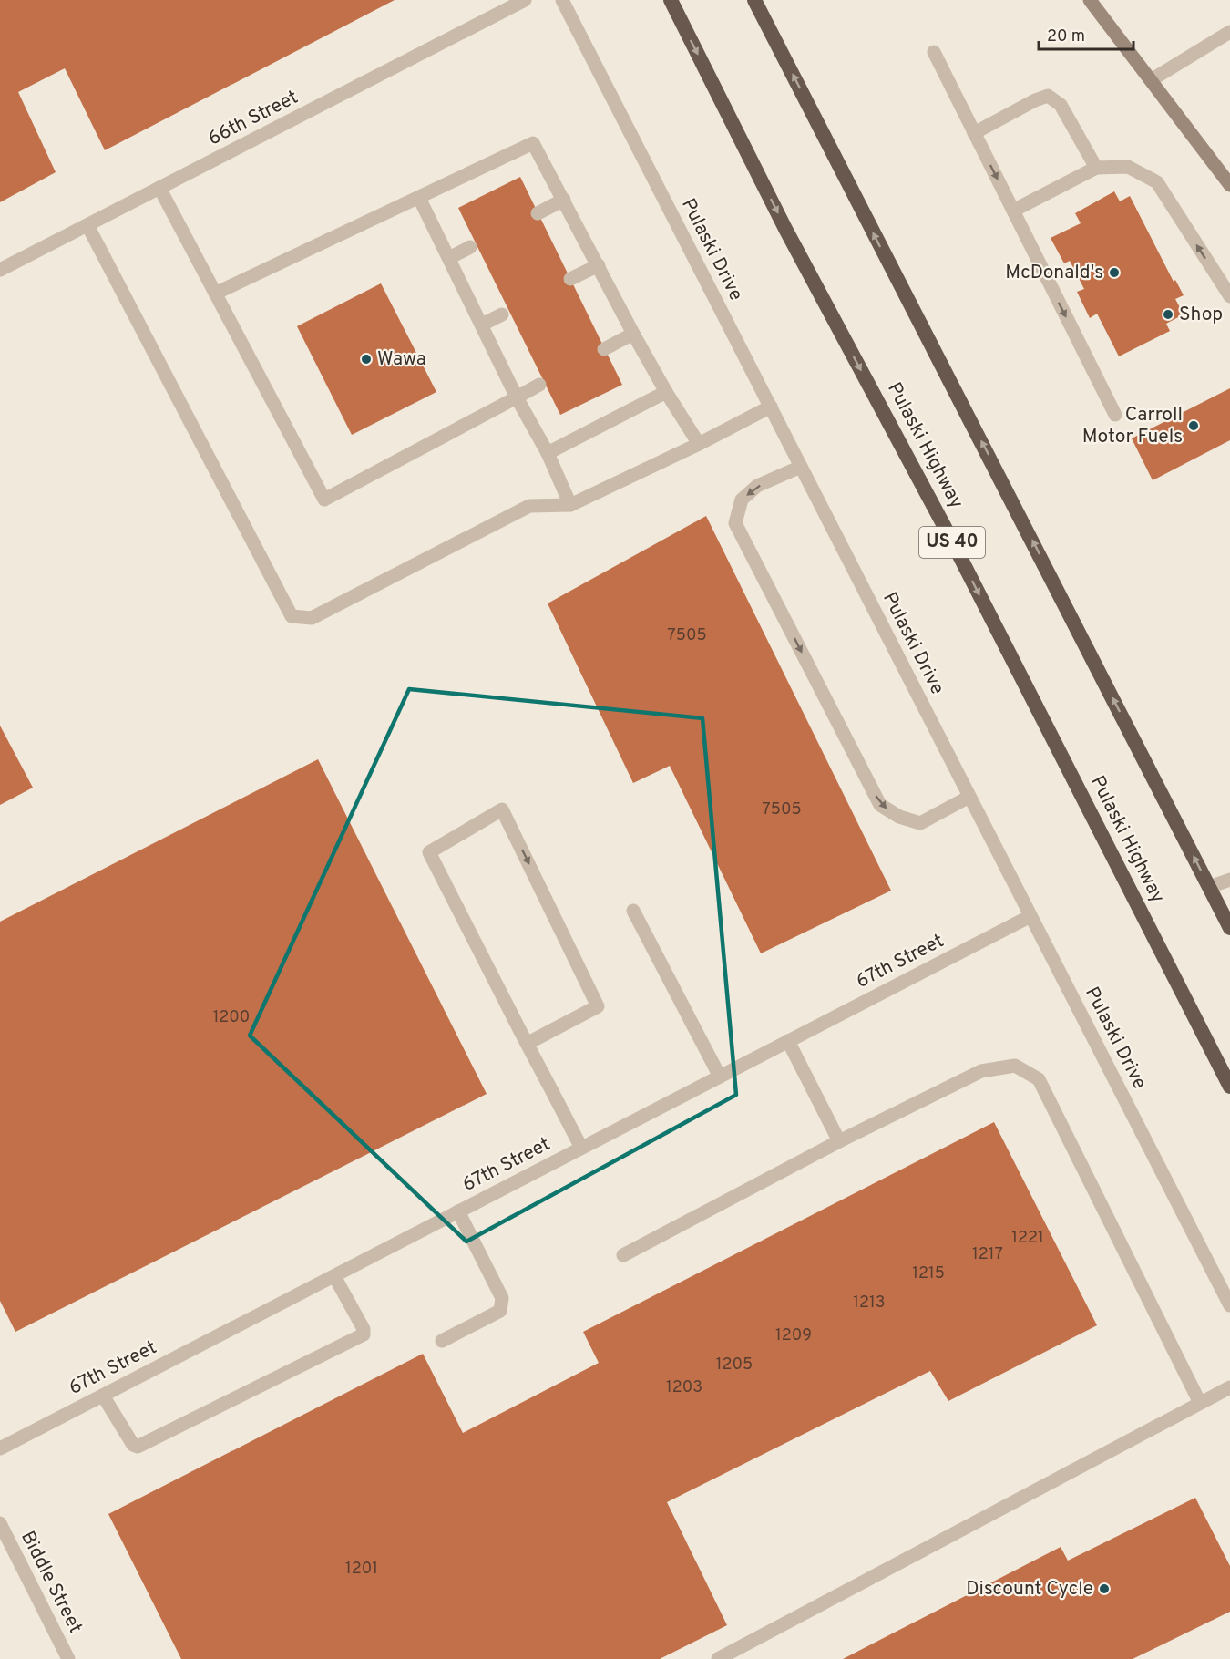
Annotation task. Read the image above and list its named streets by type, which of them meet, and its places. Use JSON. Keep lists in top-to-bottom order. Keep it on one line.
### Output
{"streets":{"highway":["Pulaski Highway","US 40"],"street":["66th Street","Pulaski Drive","67th Street","Biddle Street"]},"crossings":[["Pulaski Drive","67th Street"]],"places":["McDonald's","Shop","Wawa","Carroll Motor Fuels","Discount Cycle"],"house_numbers":["7505","7505","1200","1221","1217","1215","1213","1209","1205","1203","1201"],"scale_bar":"20 m"}
